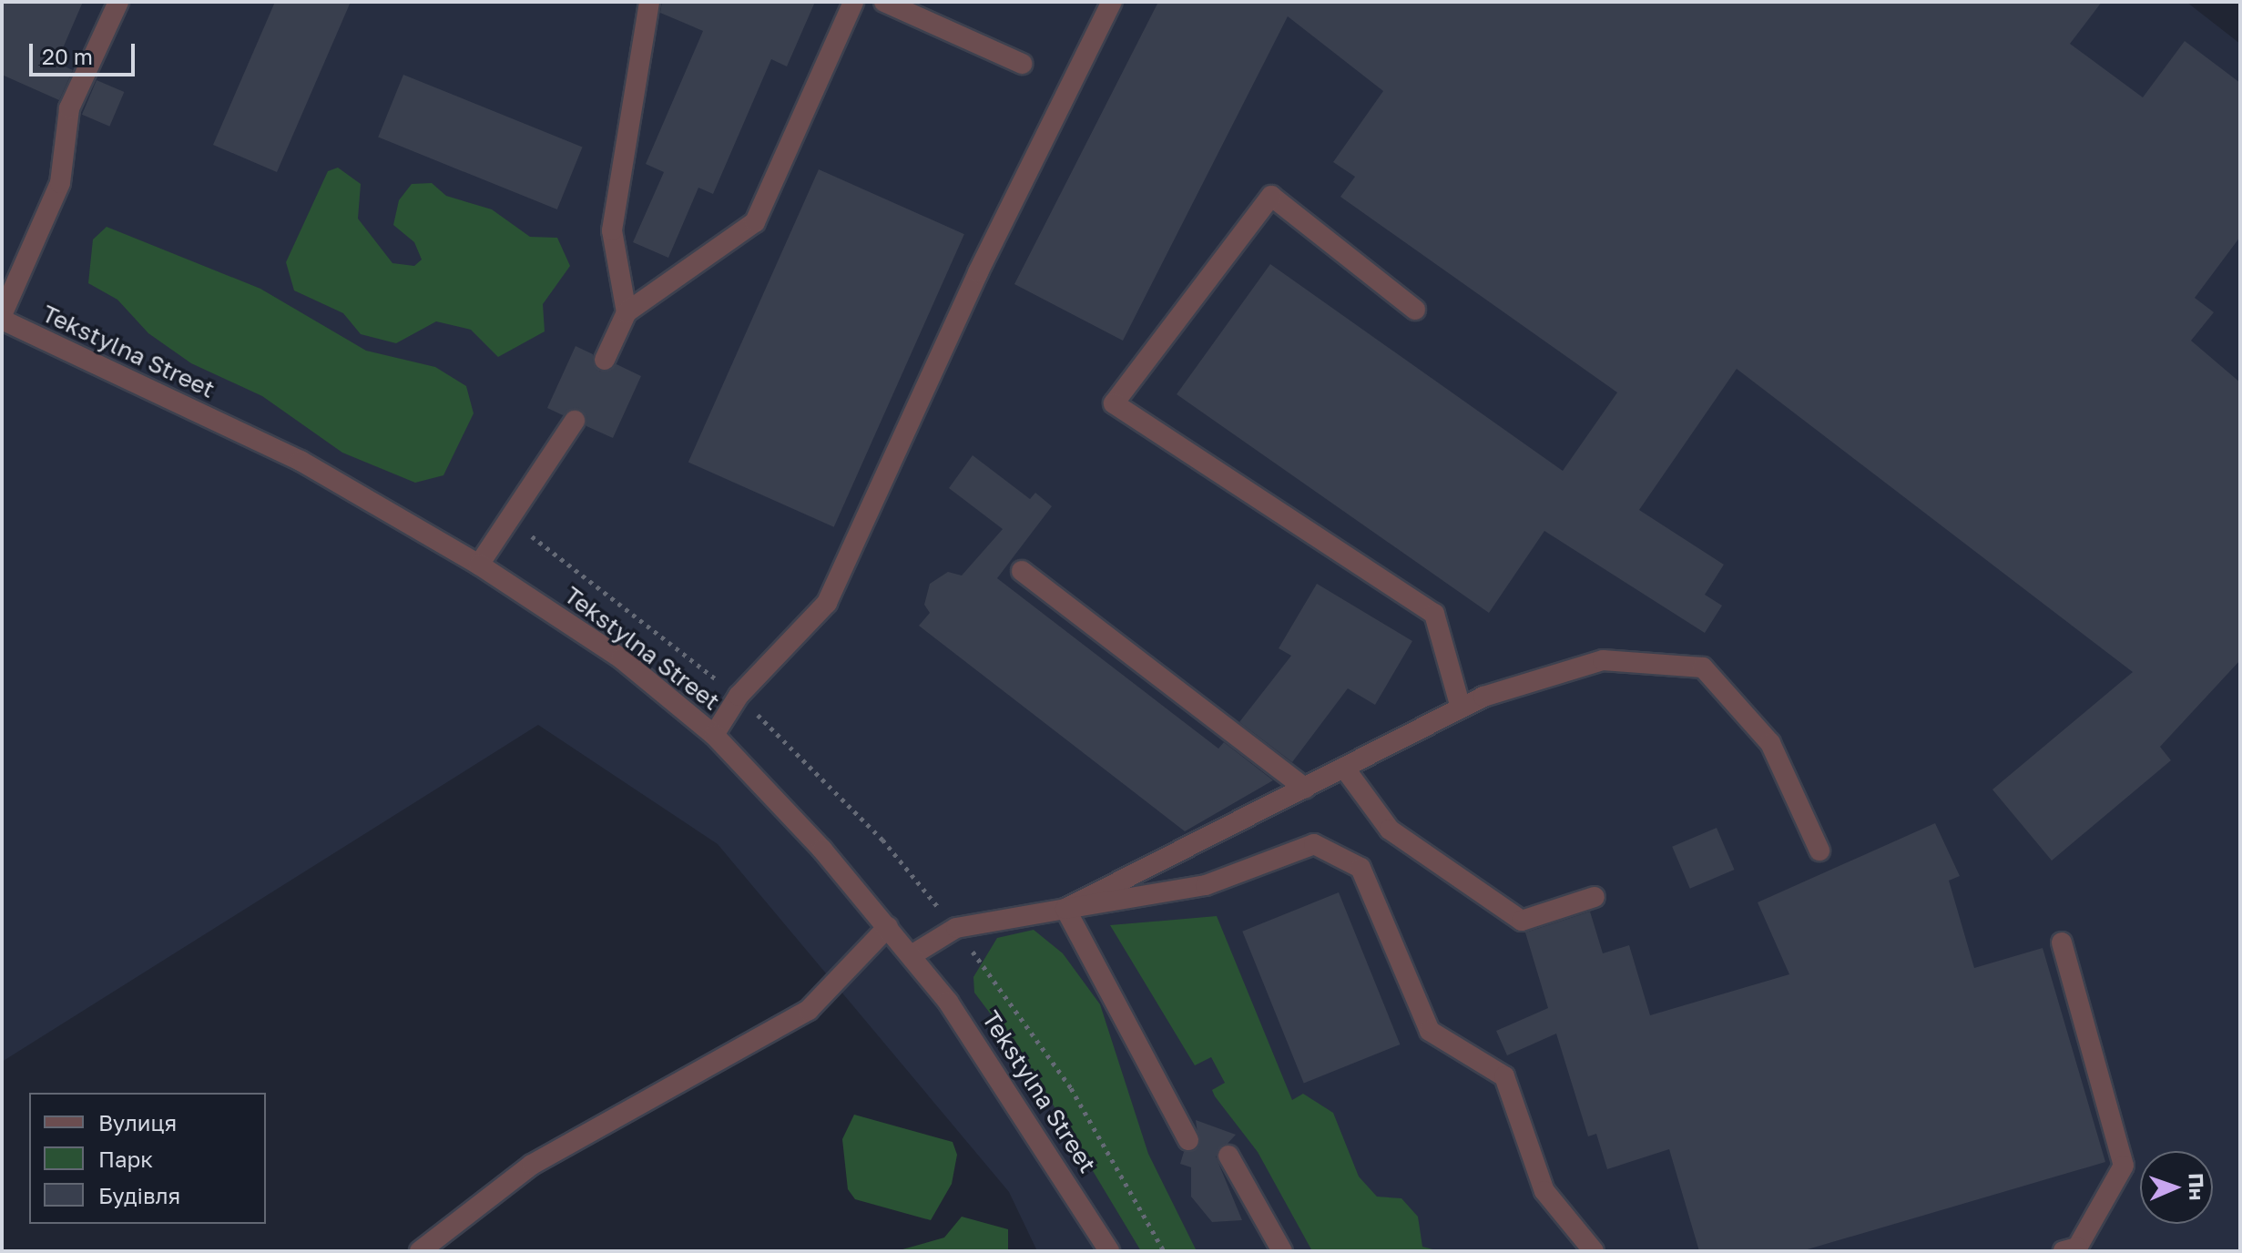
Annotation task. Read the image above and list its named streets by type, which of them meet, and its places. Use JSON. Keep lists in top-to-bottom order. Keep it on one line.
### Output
{"streets":{"street":["Tekstylna Street"]},"legend":["Вулиця","Парк","Будівля"],"scale_bar":"20 m","north":"right"}
